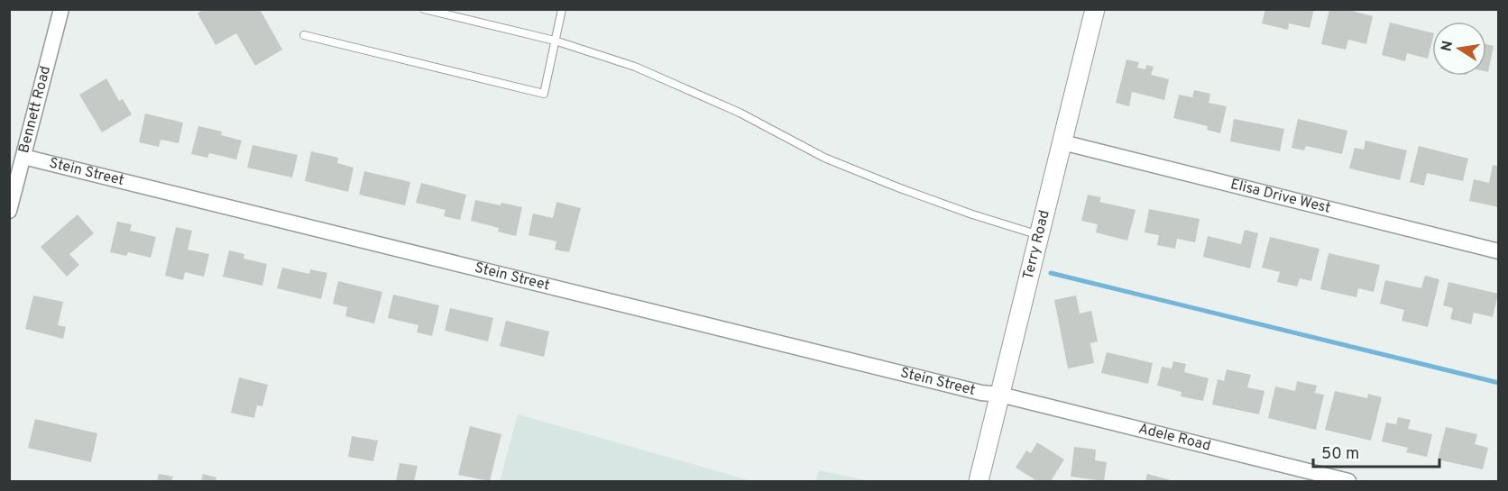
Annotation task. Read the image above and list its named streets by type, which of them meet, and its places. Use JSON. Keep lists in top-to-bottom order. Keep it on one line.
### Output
{"streets":{"street":["Bennett Road","Stein Street","Elisa Drive West","Terry Road","Adele Road"]},"crossings":[["Bennett Road","Stein Street"],["Stein Street","Terry Road"],["Stein Street","Adele Road"],["Elisa Drive West","Terry Road"],["Terry Road","Adele Road"]],"scale_bar":"50 m","north":"left"}
